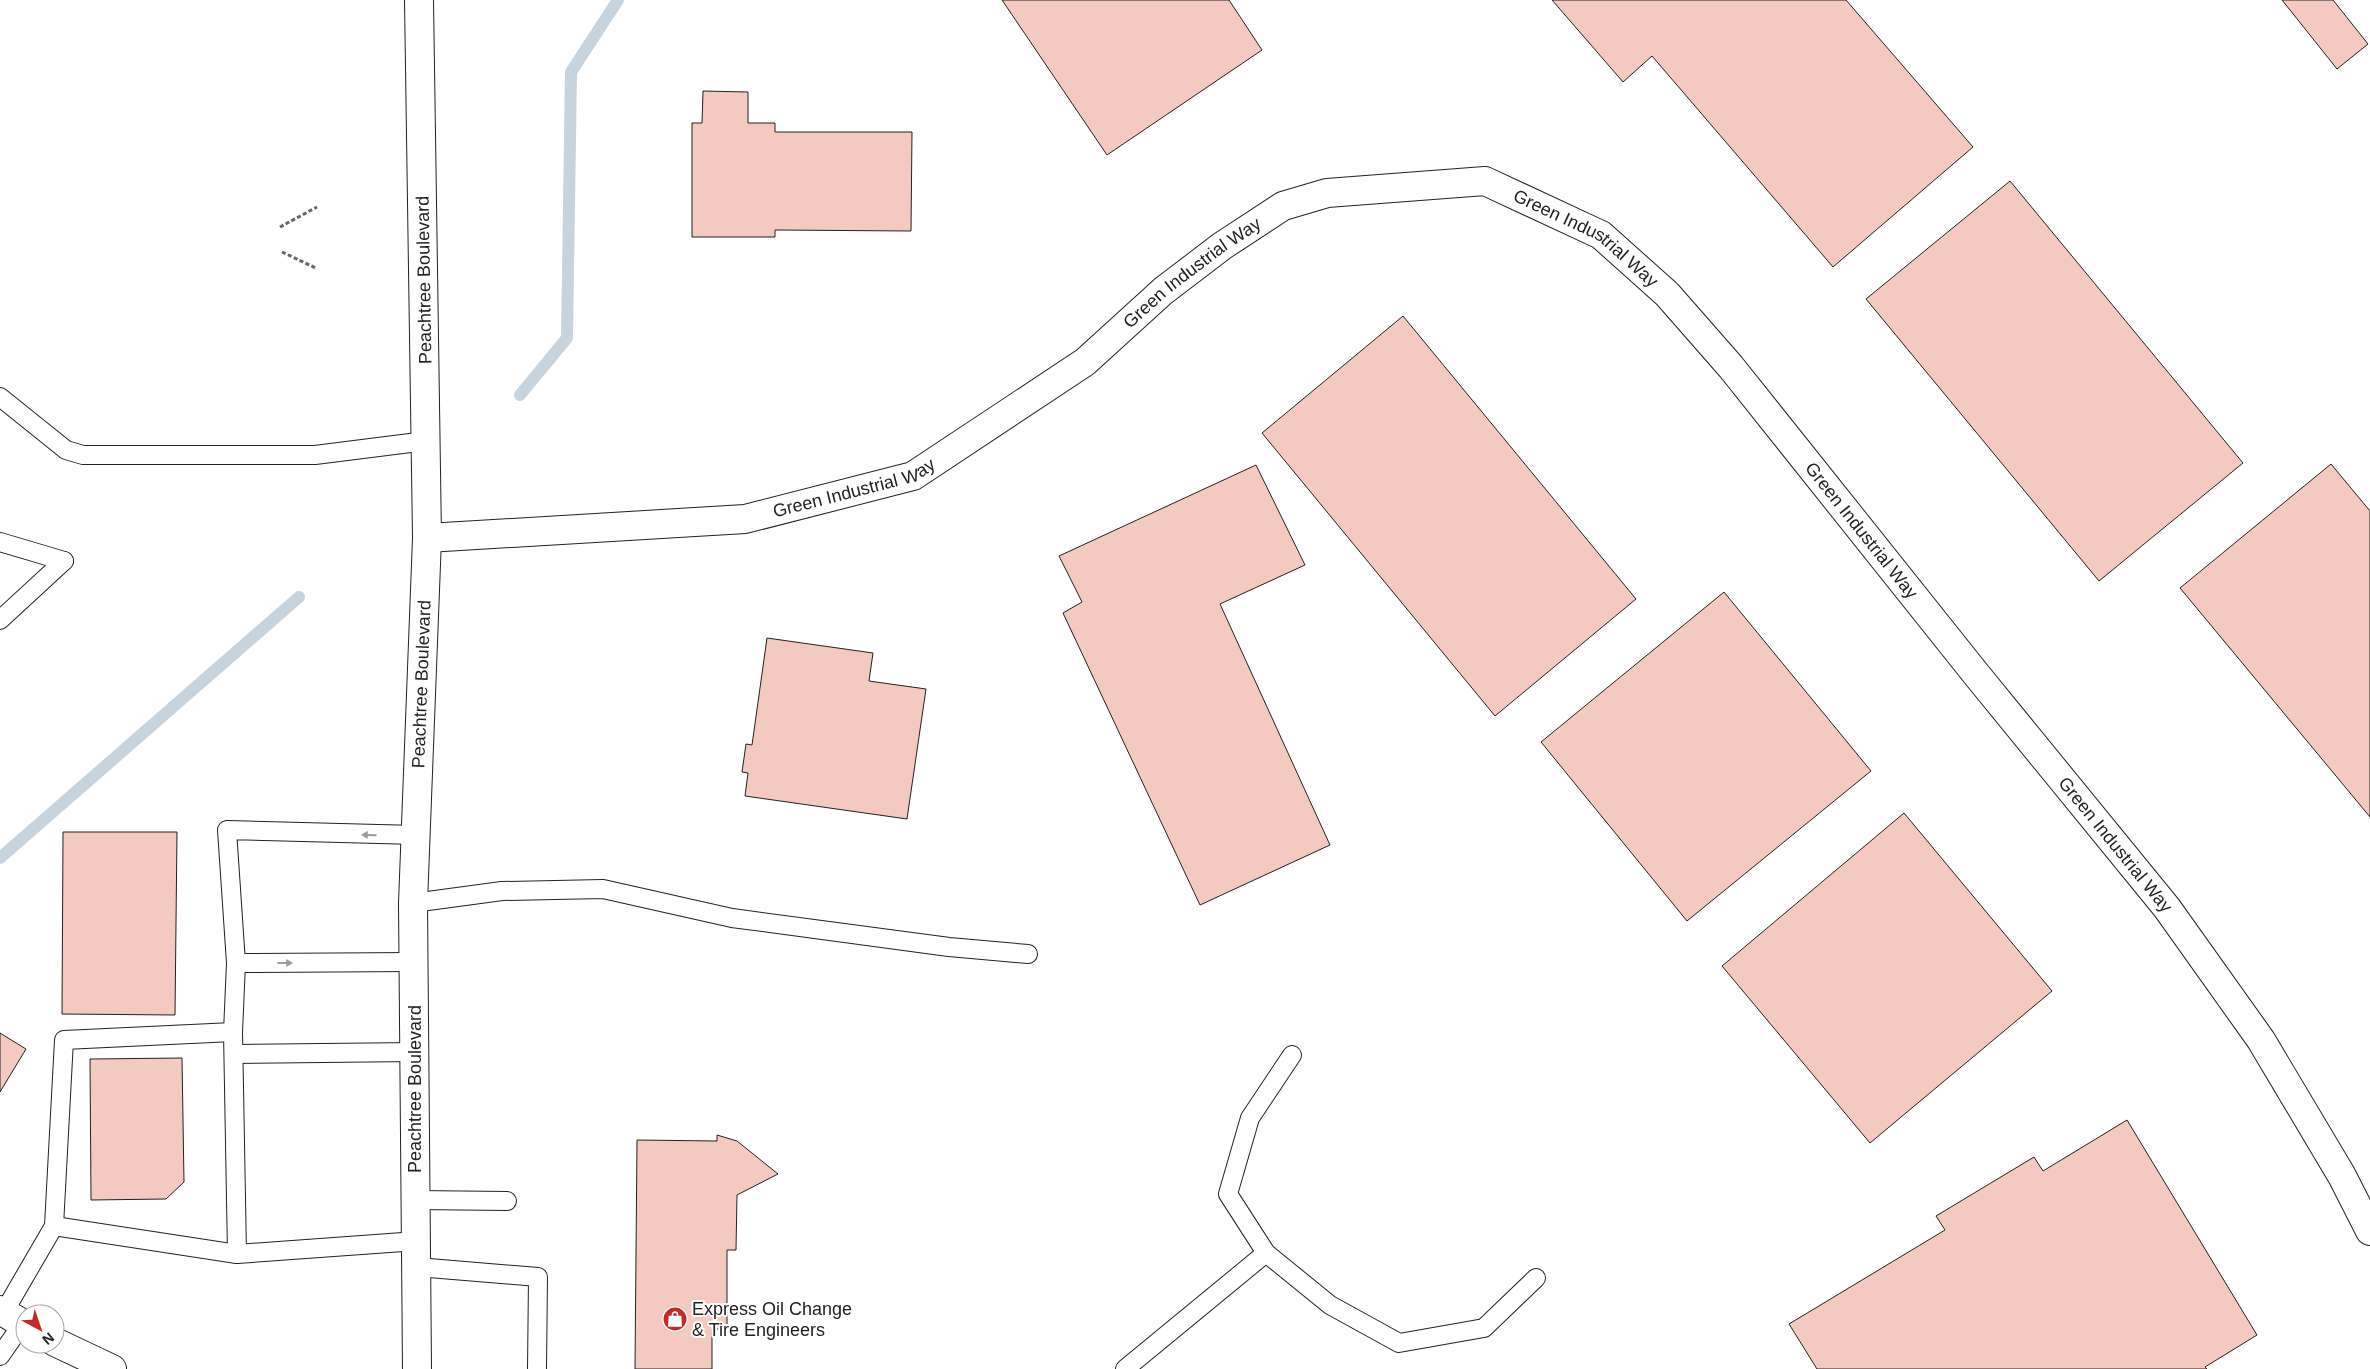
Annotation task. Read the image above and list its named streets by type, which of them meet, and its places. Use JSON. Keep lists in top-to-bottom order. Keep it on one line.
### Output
{"streets":{"main road":["Green Industrial Way","Peachtree Boulevard"]},"crossings":[["Green Industrial Way","Peachtree Boulevard"]],"places":{"shop":["Express Oil Change & Tire Engineers"]},"north":"bottom right"}
